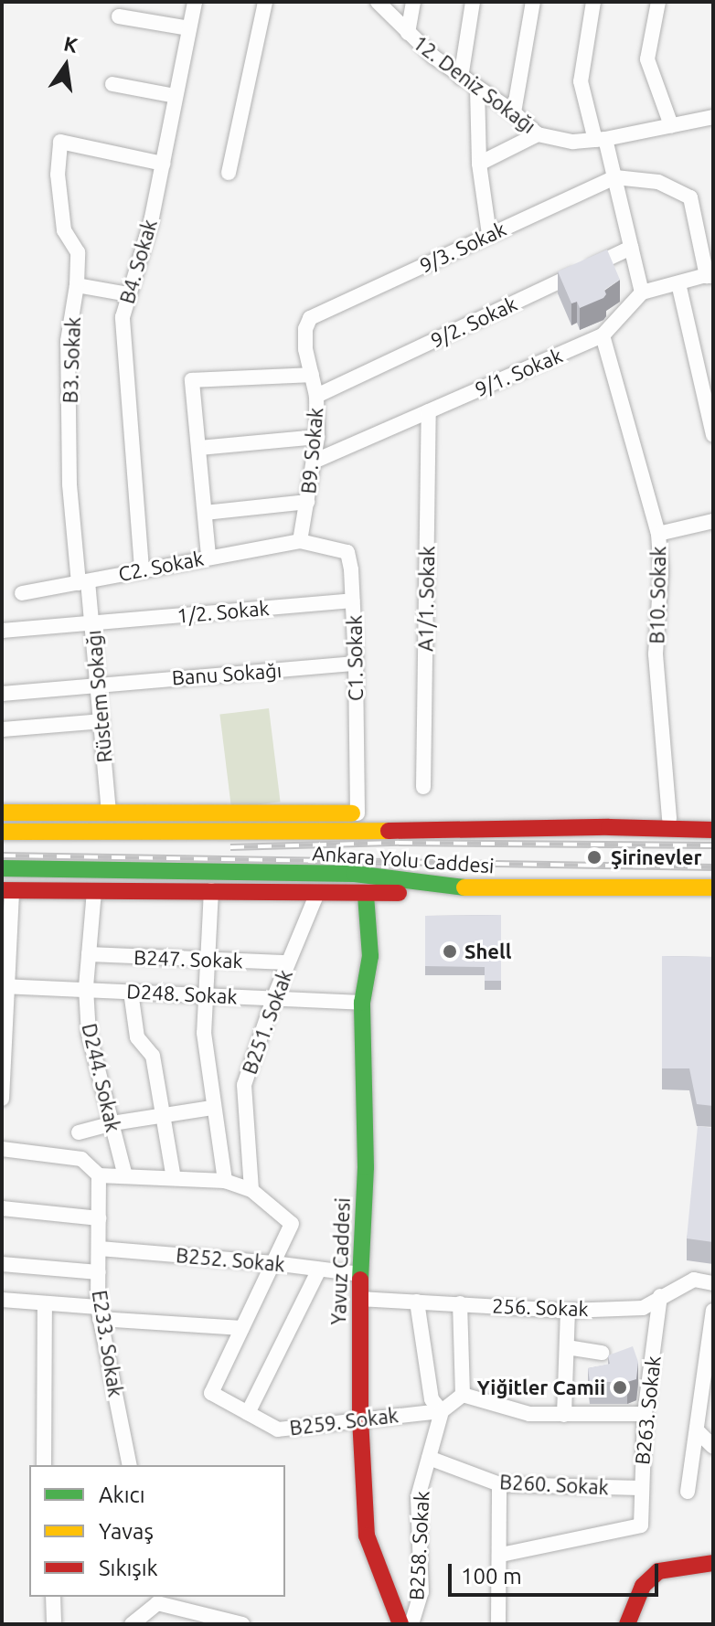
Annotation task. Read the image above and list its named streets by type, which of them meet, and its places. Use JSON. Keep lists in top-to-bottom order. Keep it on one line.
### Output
{"streets":{"main road":["Ankara Yolu Caddesi","Yavuz Caddesi"],"street":["12. Deniz Sokağı","9/3. Sokak","B4. Sokak","9/2. Sokak","B3. Sokak","9/1. Sokak","B9. Sokak","C2. Sokak","B10. Sokak","A1/1. Sokak","1/2. Sokak","C1. Sokak","Banu Sokağı","Rüstem Sokağı","B247. Sokak","D248. Sokak","B251. Sokak","D244. Sokak","B252. Sokak","256. Sokak","E233. Sokak","B263. Sokak","B259. Sokak","B260. Sokak","B258. Sokak"]},"crossings":[["9/3. Sokak","B9. Sokak"],["B4. Sokak","B3. Sokak"],["B4. Sokak","C2. Sokak"],["9/2. Sokak","B9. Sokak"],["B3. Sokak","C2. Sokak"],["B3. Sokak","Rüstem Sokağı"],["9/1. Sokak","B9. Sokak"],["9/1. Sokak","B10. Sokak"],["9/1. Sokak","A1/1. Sokak"],["B9. Sokak","C2. Sokak"],["B9. Sokak","C1. Sokak"],["C2. Sokak","C1. Sokak"],["C2. Sokak","Rüstem Sokağı"],["1/2. Sokak","C1. Sokak"],["1/2. Sokak","Rüstem Sokağı"],["C1. Sokak","Banu Sokağı"],["Banu Sokağı","Rüstem Sokağı"],["B247. Sokak","B251. Sokak"],["B247. Sokak","D244. Sokak"],["D248. Sokak","B251. Sokak"],["D248. Sokak","D244. Sokak"],["D248. Sokak","Yavuz Caddesi"],["B252. Sokak","Yavuz Caddesi"],["B252. Sokak","E233. Sokak"],["Yavuz Caddesi","256. Sokak"],["Yavuz Caddesi","B259. Sokak"],["256. Sokak","B263. Sokak"],["B263. Sokak","B260. Sokak"],["B259. Sokak","B258. Sokak"],["B260. Sokak","B258. Sokak"]],"places":["Şirinevler","Shell","Yiğitler Camii"],"legend":["Akıcı","Yavaş","Sıkışık"],"scale_bar":"100 m","north":"top"}
